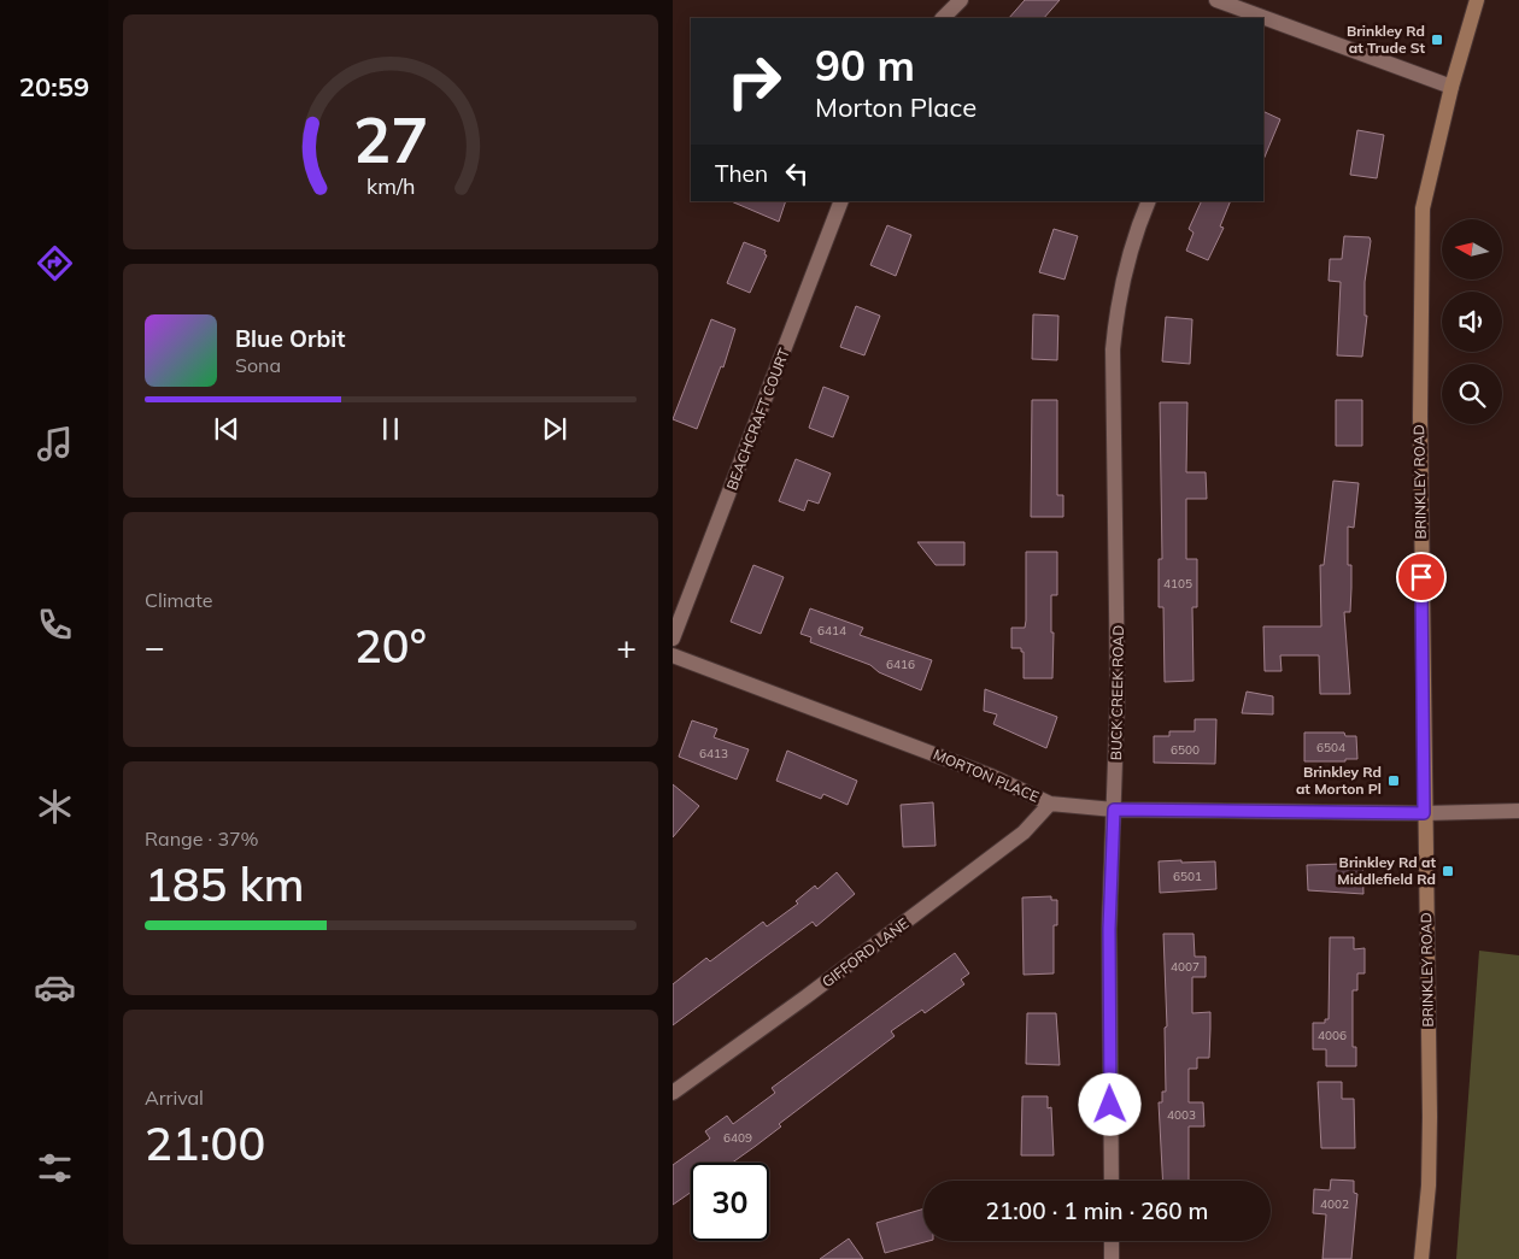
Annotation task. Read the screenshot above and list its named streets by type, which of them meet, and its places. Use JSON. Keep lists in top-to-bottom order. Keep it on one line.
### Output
{"streets":{"main road":["BRINKLEY ROAD"],"street":["BEACHCRAFT COURT","BUCK CREEK ROAD","MORTON PLACE","GIFFORD LANE"]},"crossings":[["BRINKLEY ROAD","MORTON PLACE"],["BUCK CREEK ROAD","MORTON PLACE"],["MORTON PLACE","GIFFORD LANE"]],"places":{"transit":["Brinkley Rd at Trude St","Brinkley Rd at Morton Pl","Brinkley Rd at Middlefield Rd"]},"house_numbers":["4105","6414","6416","6504","6500","6413","6501","4007","4006","4003","6409","4002"],"north":"left","page":{"tabs":"20:59","turn":["90 m","Morton Place"],"then":"Then","song":["Blue Orbit","Sona"],"tile":["Climate",["Range · 37%","185 km"],["Arrival","21:00"]],"heat":["−","20°","+"],"limit":"30","trip":"21:00 · 1 min · 260 m","gauge":["27","km/h"]}}
